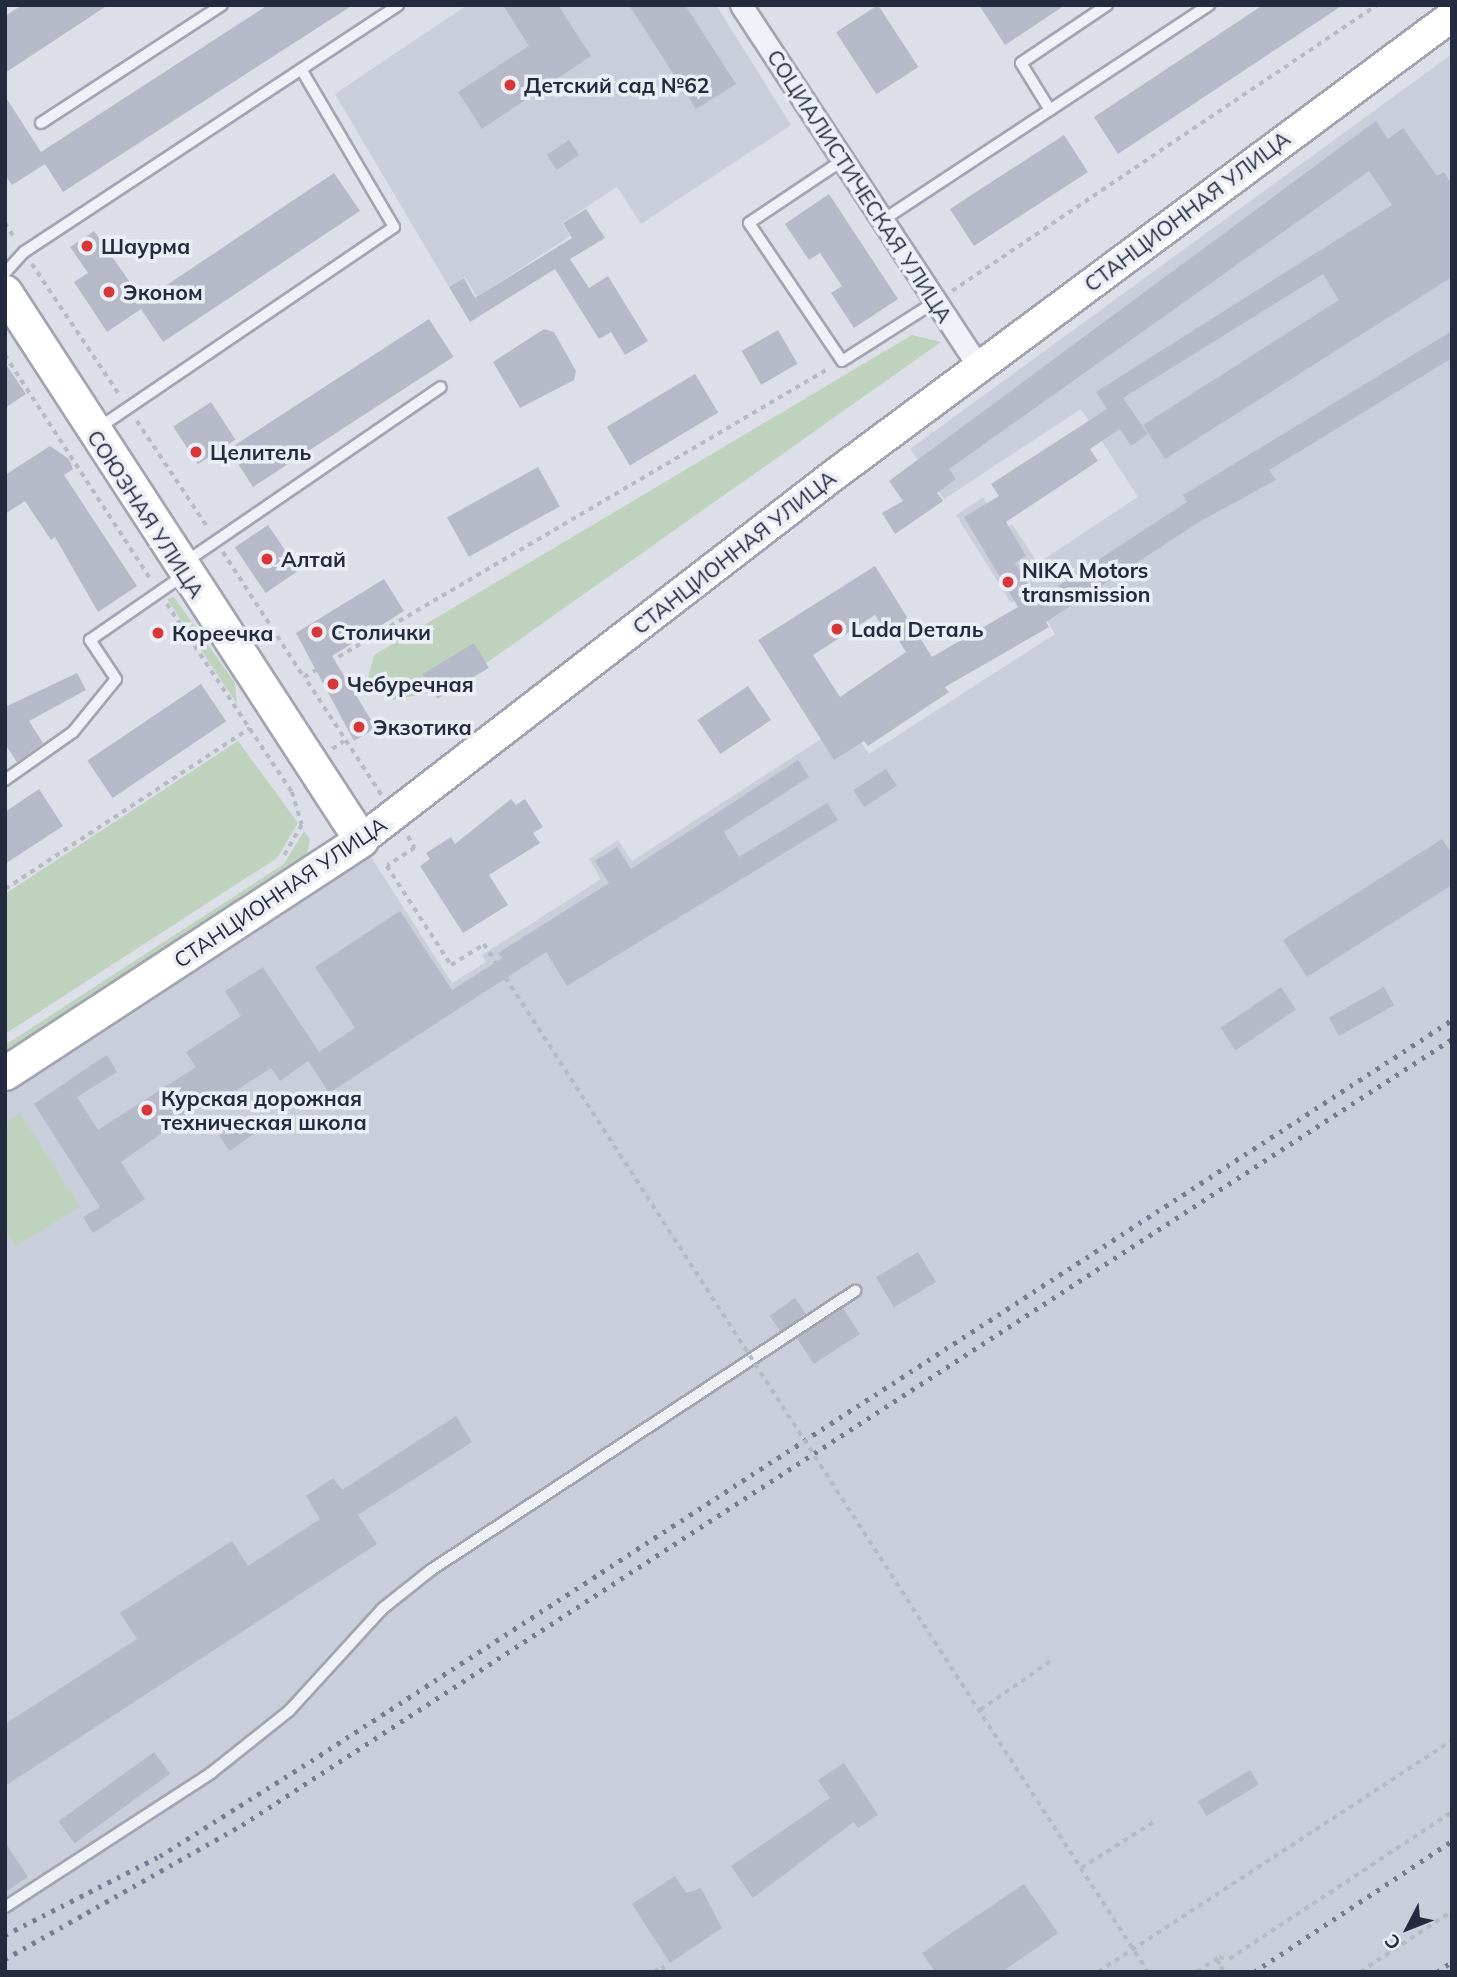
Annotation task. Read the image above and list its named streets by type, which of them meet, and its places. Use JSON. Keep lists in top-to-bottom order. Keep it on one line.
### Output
{"streets":{"main road":["СТАНЦИОННАЯ УЛИЦА","СОЮЗНАЯ УЛИЦА"],"street":["СОЦИАЛИСТИЧЕСКАЯ УЛИЦА"]},"crossings":[["СОЦИАЛИСТИЧЕСКАЯ УЛИЦА","СТАНЦИОННАЯ УЛИЦА"],["СТАНЦИОННАЯ УЛИЦА","СОЮЗНАЯ УЛИЦА"]],"places":["Детский сад №62","Шаурма","Эконом","Целитель","Алтай","NIKA Motors transmission","Lada Dеталь","Столички","Кореечка","Чебуречная","Экзотика","Курская дорожная техническая школа"],"north":"bottom left"}
